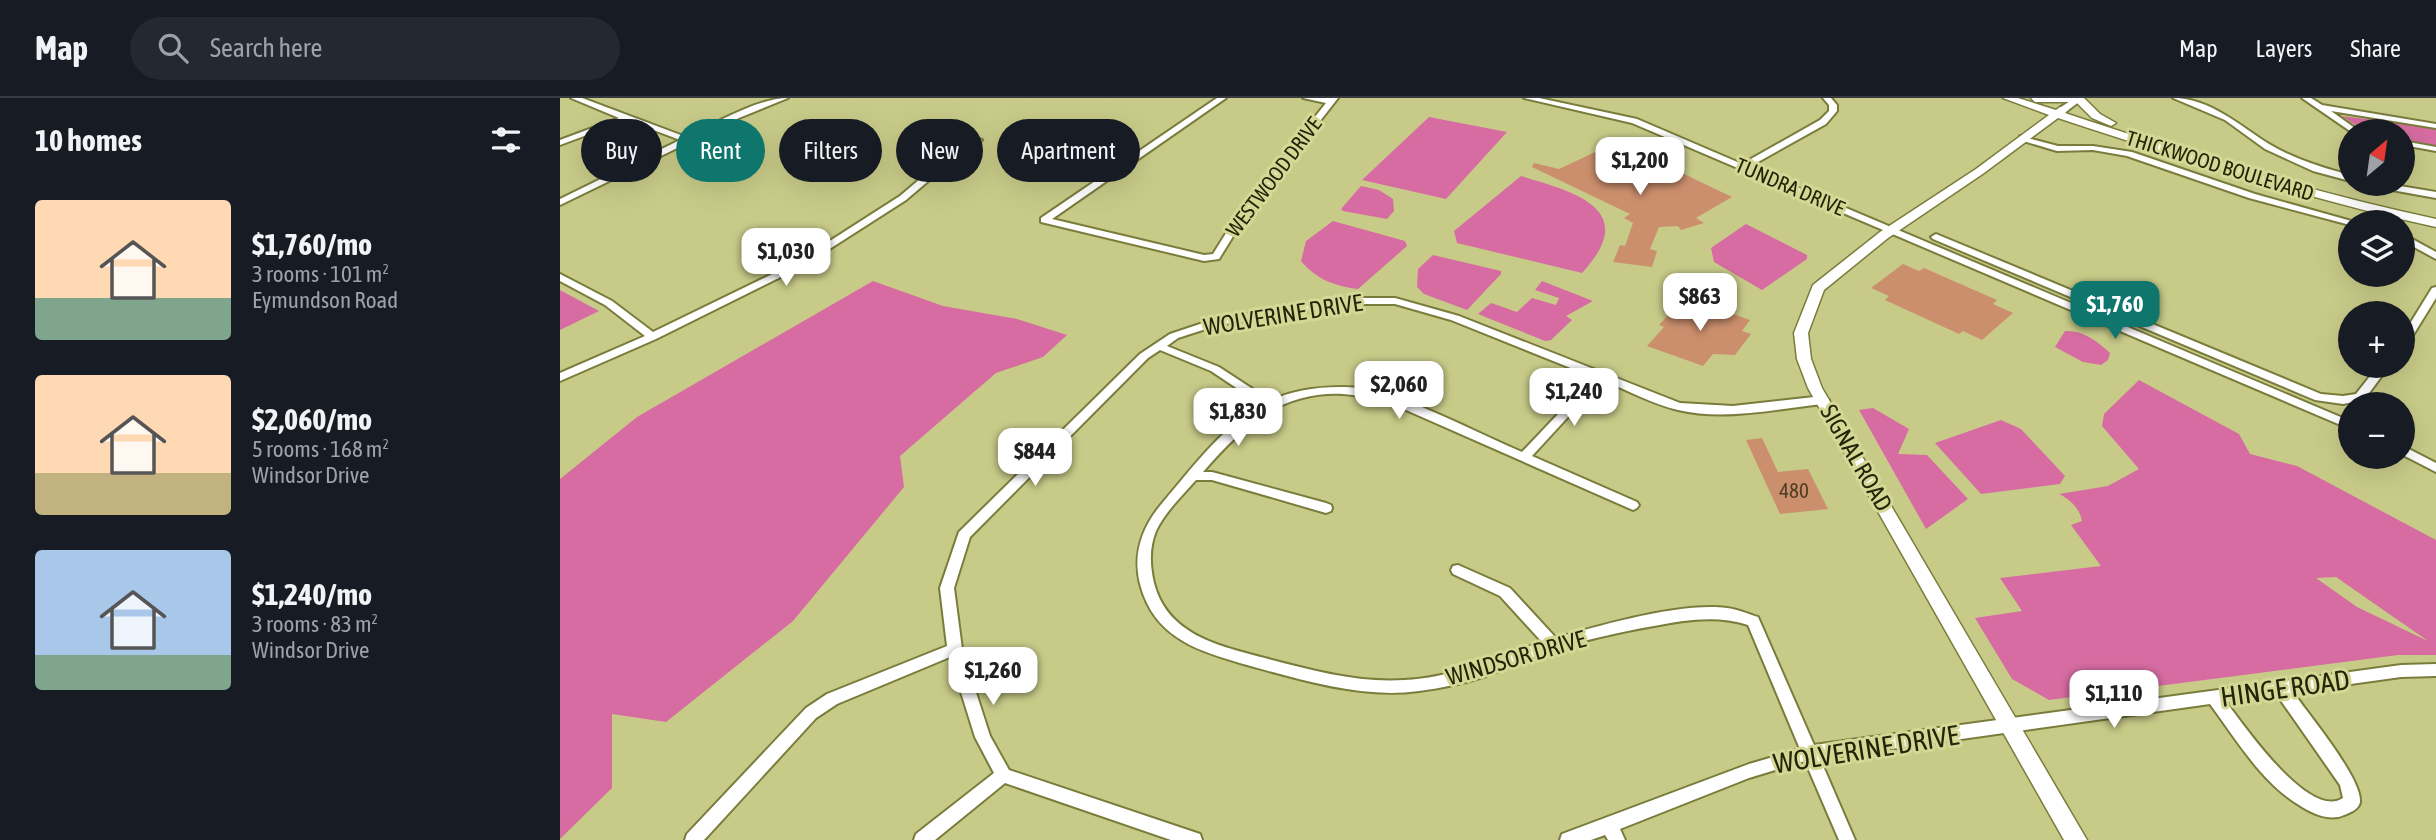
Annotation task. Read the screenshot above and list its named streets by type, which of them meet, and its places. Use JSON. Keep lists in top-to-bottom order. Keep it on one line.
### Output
{"streets":{"main road":["THICKWOOD BOULEVARD","SIGNAL ROAD"],"street":["WESTWOOD DRIVE","TUNDRA DRIVE","WOLVERINE DRIVE","WINDSOR DRIVE","HINGE ROAD"]},"crossings":[["THICKWOOD BOULEVARD","SIGNAL ROAD"],["TUNDRA DRIVE","SIGNAL ROAD"],["WOLVERINE DRIVE","SIGNAL ROAD"],["WOLVERINE DRIVE","WINDSOR DRIVE"],["WOLVERINE DRIVE","HINGE ROAD"],["SIGNAL ROAD","HINGE ROAD"]],"house_numbers":["480"],"north":"top right","page":{"header":"Map","search":"Search here","nav":["Map","Layers","Share"],"heading":"10 homes","map_buttons":["+","−"],"chip":["Buy","Rent","Filters","New","Apartment"],"price":["$1,200","$1,030","$863","$1,760","$2,060","$1,240","$1,830","$844","$1,260","$1,110"],"list":[{"name":"$1,760/mo","note":"3 rooms · 101 m² · Eymundson Road"},{"name":"$2,060/mo","note":"5 rooms · 168 m² · Windsor Drive"},{"name":"$1,240/mo","note":"3 rooms · 83 m² · Windsor Drive"}]}}
